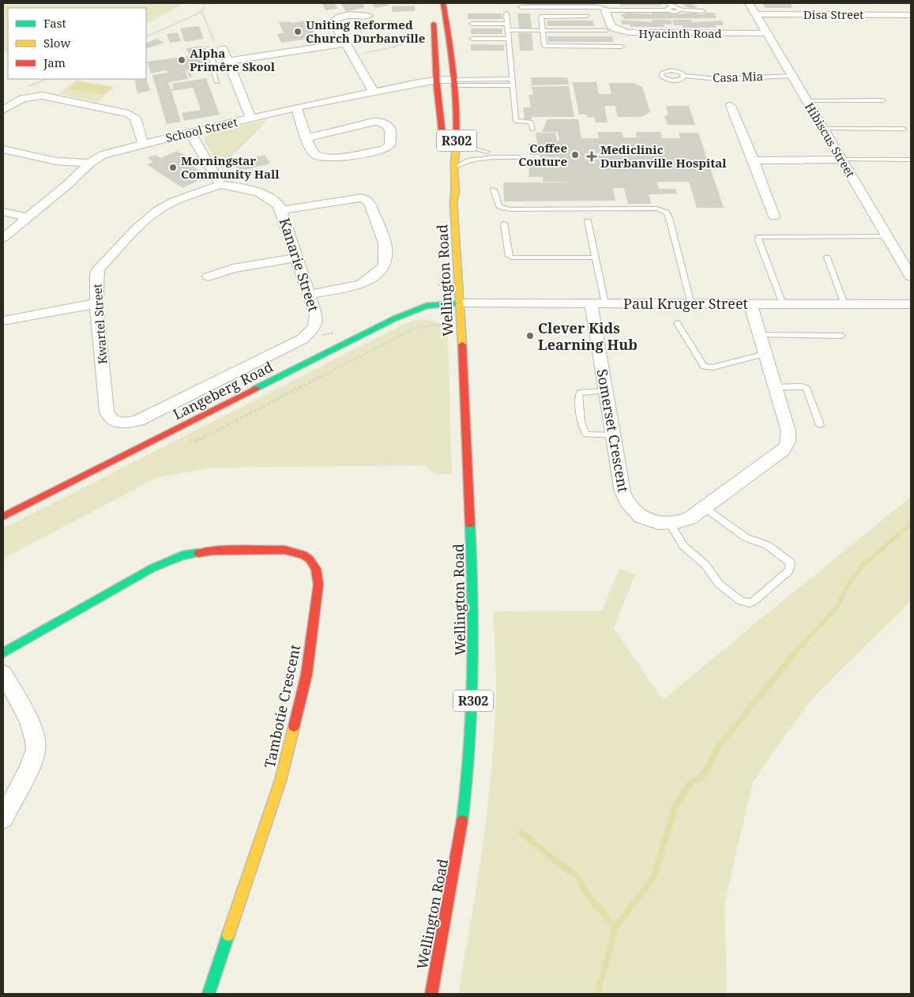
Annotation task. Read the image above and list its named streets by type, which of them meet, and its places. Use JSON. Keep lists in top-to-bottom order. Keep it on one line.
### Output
{"streets":{"main road":["R302","Wellington Road","Langeberg Road","Tambotie Crescent"],"street":["Disa Street","Hyacinth Road","School Street","Hibiscus Street","Kanarie Street","Paul Kruger Street","Kwartel Street","Somerset Crescent"],"lane":["Casa Mia"]},"crossings":[["Disa Street","Hibiscus Street"],["Hyacinth Road","Hibiscus Street"],["Casa Mia","Hibiscus Street"],["School Street","R302"],["School Street","Wellington Road"],["Kanarie Street","Kwartel Street"],["Wellington Road","Paul Kruger Street"],["Wellington Road","Langeberg Road"],["Paul Kruger Street","Langeberg Road"],["Paul Kruger Street","Somerset Crescent"]],"places":{"other":["Uniting Reformed Church Durbanville","Alpha Primêre Skool","Coffee Couture","Morningstar Community Hall","Clever Kids Learning Hub"],"health":["Mediclinic Durbanville Hospital"]},"legend":["Fast","Slow","Jam"]}
